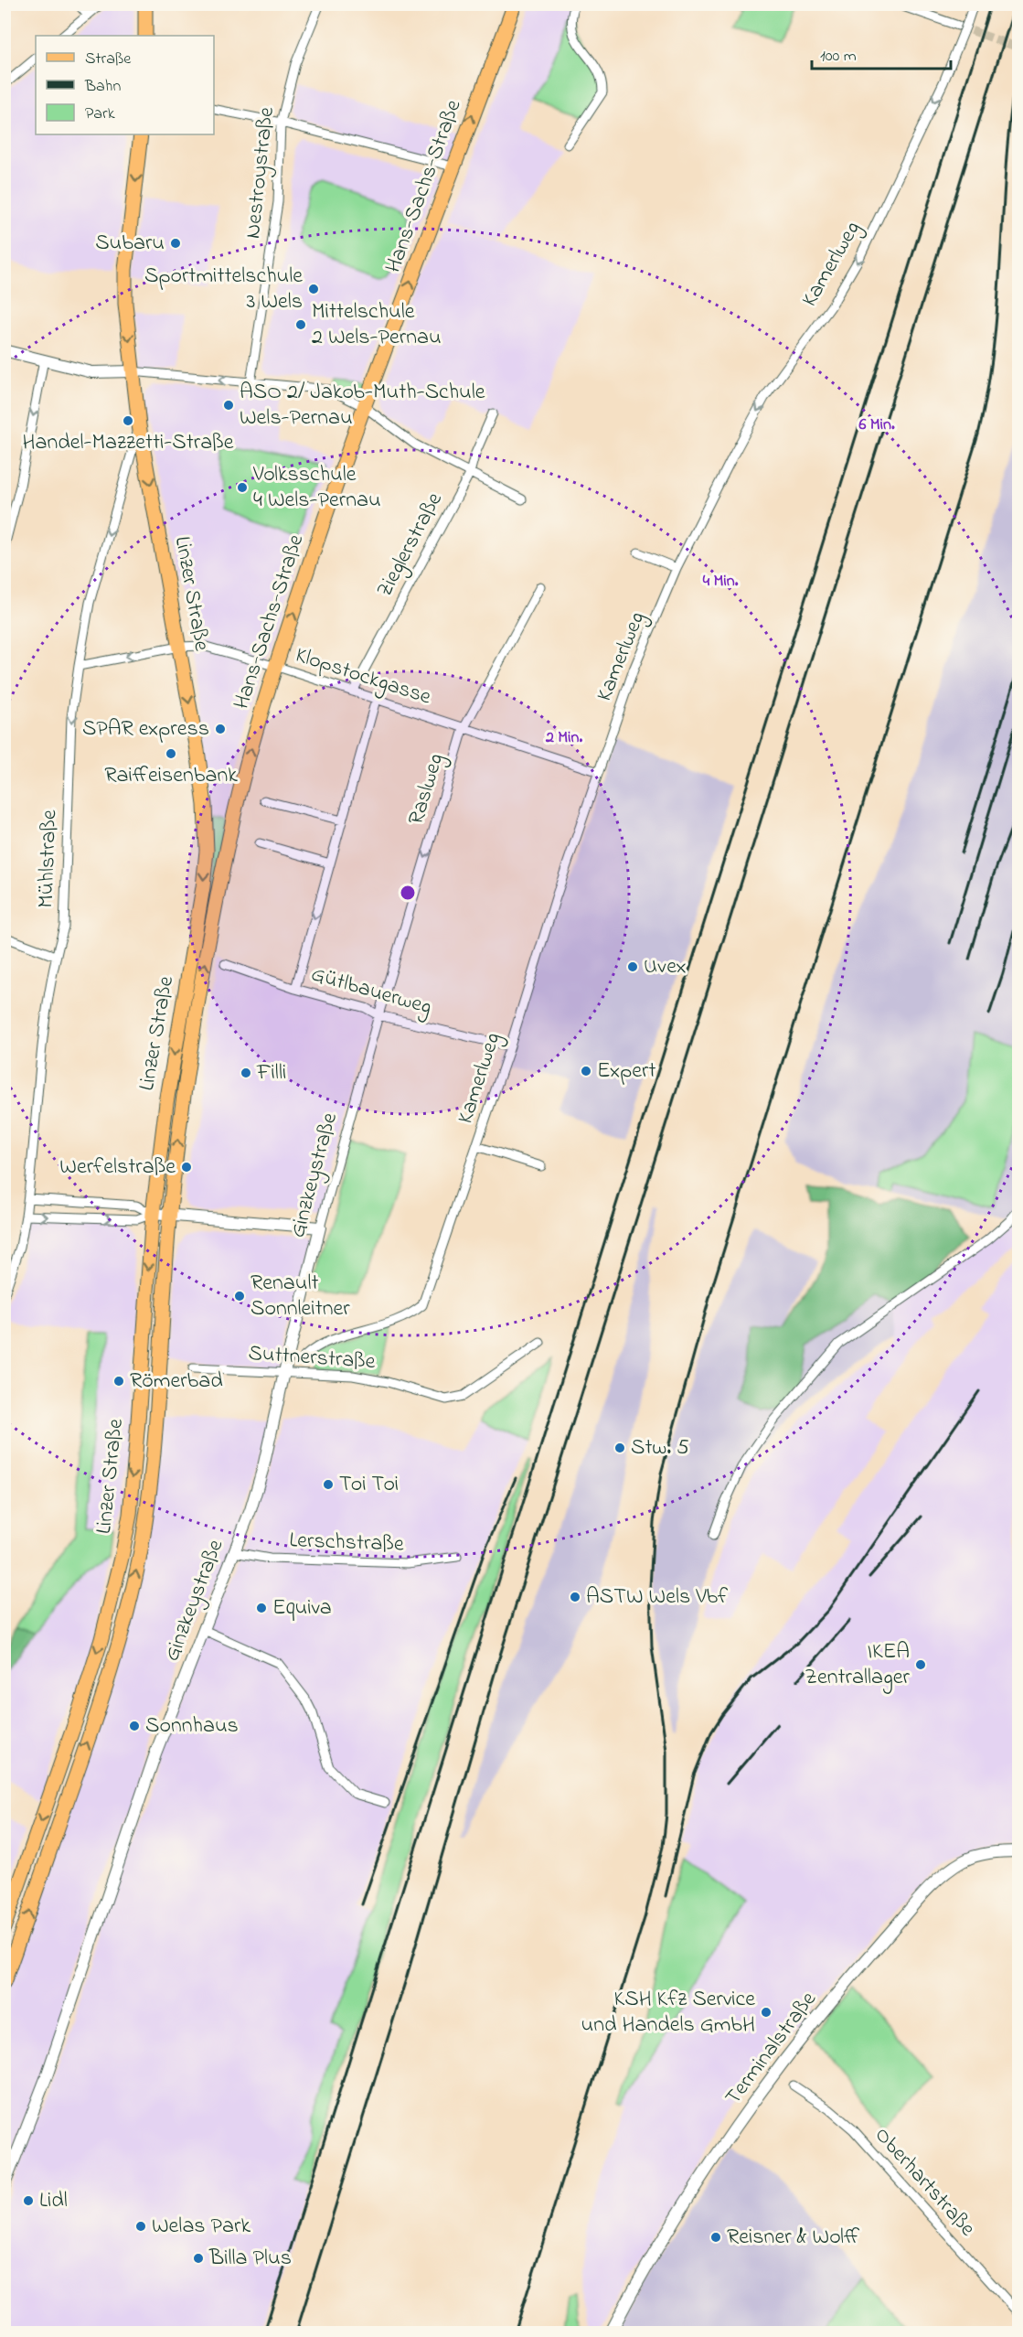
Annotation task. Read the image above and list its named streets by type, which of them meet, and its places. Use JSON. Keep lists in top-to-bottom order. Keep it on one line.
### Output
{"streets":{"main road":["Hans-Sachs-Straße","Linzer Straße"],"street":["Nestroystraße","Kamerlweg","Zieglerstraße","Klopstockgasse","Raslweg","Mühlstraße","Gütlbauerweg","Ginzkeystraße","Suttnerstraße","Lerschstraße","Terminalstraße","Oberhartstraße"]},"crossings":[["Hans-Sachs-Straße","Linzer Straße"],["Hans-Sachs-Straße","Klopstockgasse"],["Kamerlweg","Klopstockgasse"],["Kamerlweg","Gütlbauerweg"],["Zieglerstraße","Klopstockgasse"],["Linzer Straße","Klopstockgasse"],["Linzer Straße","Mühlstraße"],["Klopstockgasse","Raslweg"],["Klopstockgasse","Mühlstraße"],["Raslweg","Gütlbauerweg"],["Raslweg","Ginzkeystraße"],["Gütlbauerweg","Ginzkeystraße"],["Ginzkeystraße","Suttnerstraße"],["Ginzkeystraße","Lerschstraße"]],"one_way":["Hans-Sachs-Straße","Kamerlweg","Raslweg","Mühlstraße"],"places":["Subaru","Sportmittelschule 3 Wels","Mittelschule 2 Wels-Pernau","ASO 2/ Jakob-Muth-Schule Wels-Pernau","Handel-Mazzetti-Straße","Volksschule 4 Wels-Pernau","SPAR express","Raiffeisenbank","Uvex","Expert","Filli","Werfelstraße","Renault Sonnleitner","Römerbad","Stw. 5","Toi Toi","ASTW Wels Vbf","Equiva","IKEA Zentrallager","Sonnhaus","KSH Kfz Service und Handels GmbH","Lidl","Welas Park","Reisner & Wolff","Billa Plus"],"legend":["Straße","Bahn","Park"],"scale_bar":"100 m","rings":["6 Min.","4 Min.","2 Min."]}
